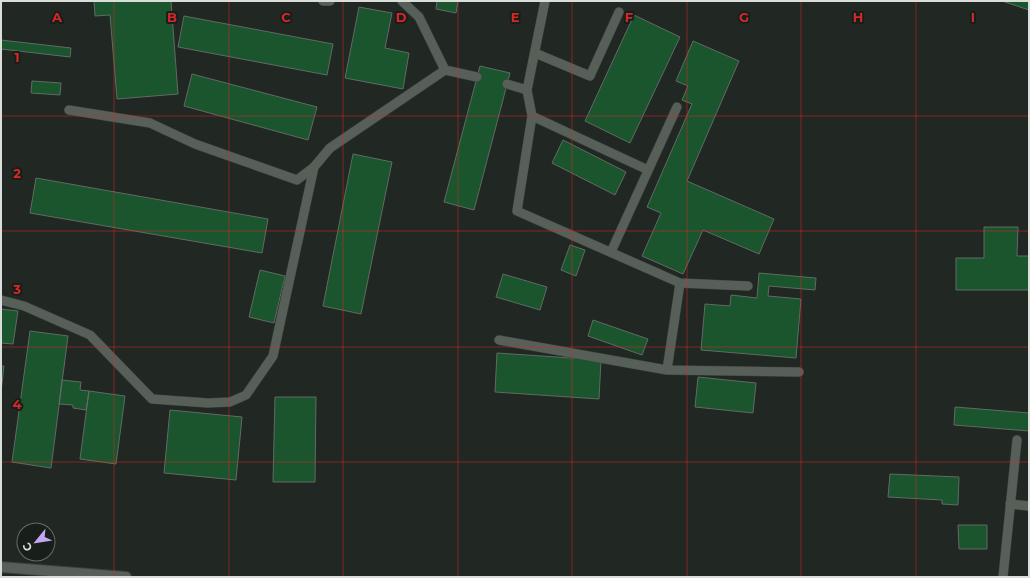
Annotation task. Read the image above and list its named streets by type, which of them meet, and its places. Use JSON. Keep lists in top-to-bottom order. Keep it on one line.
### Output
{"north":"bottom left","grid":{"columns":["A","B","C","D","E","F","G","H","I"],"rows":["1","2","3","4"]}}
